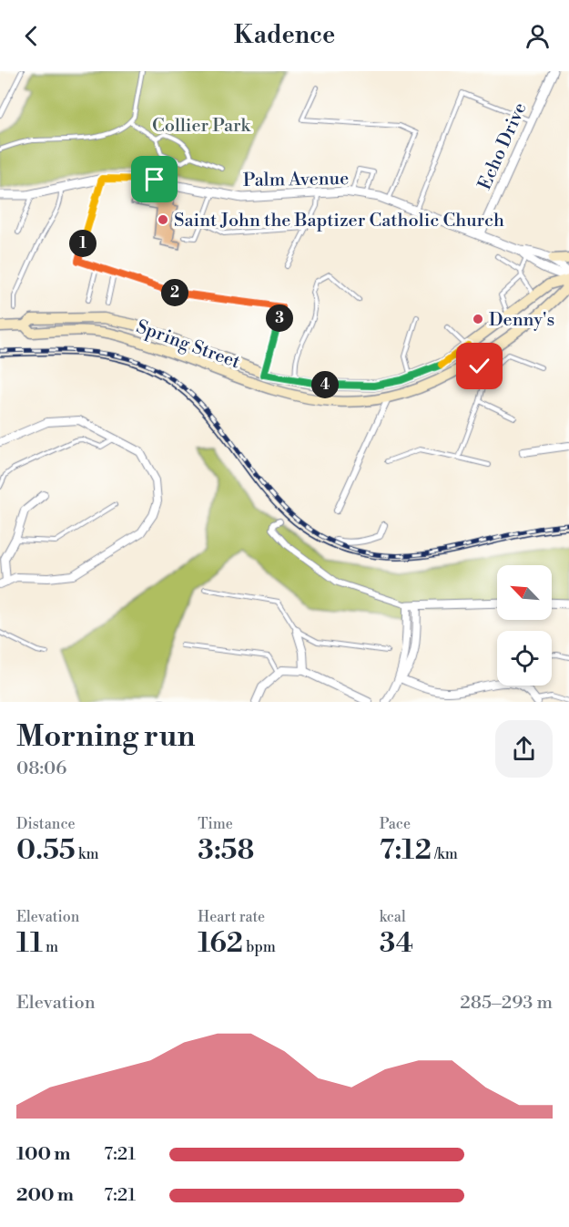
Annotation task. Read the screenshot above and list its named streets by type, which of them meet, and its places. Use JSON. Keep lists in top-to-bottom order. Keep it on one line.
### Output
{"streets":{"main road":["Spring Street"],"street":["Echo Drive","Palm Avenue"]},"crossings":[["Echo Drive","Palm Avenue"],["Palm Avenue","Spring Street"]],"parks":["Collier Park"],"places":["Saint John the Baptizer Catholic Church","Denny's"],"north":"top left","page":{"header":"Kadence","pins":["1","2","3","4"],"heading":["Morning run","08:06"],"stats":[["Distance","0.55 km"],["Time","3:58"],["Pace","7:12 /km"],["Elevation","11 m"],["Heart rate","162 bpm"],["kcal","34"]],"chart":["Elevation","285–293 m"],"list":[{"name":"100 m","note":"7:21"},{"name":"200 m","note":"7:21"}]}}
